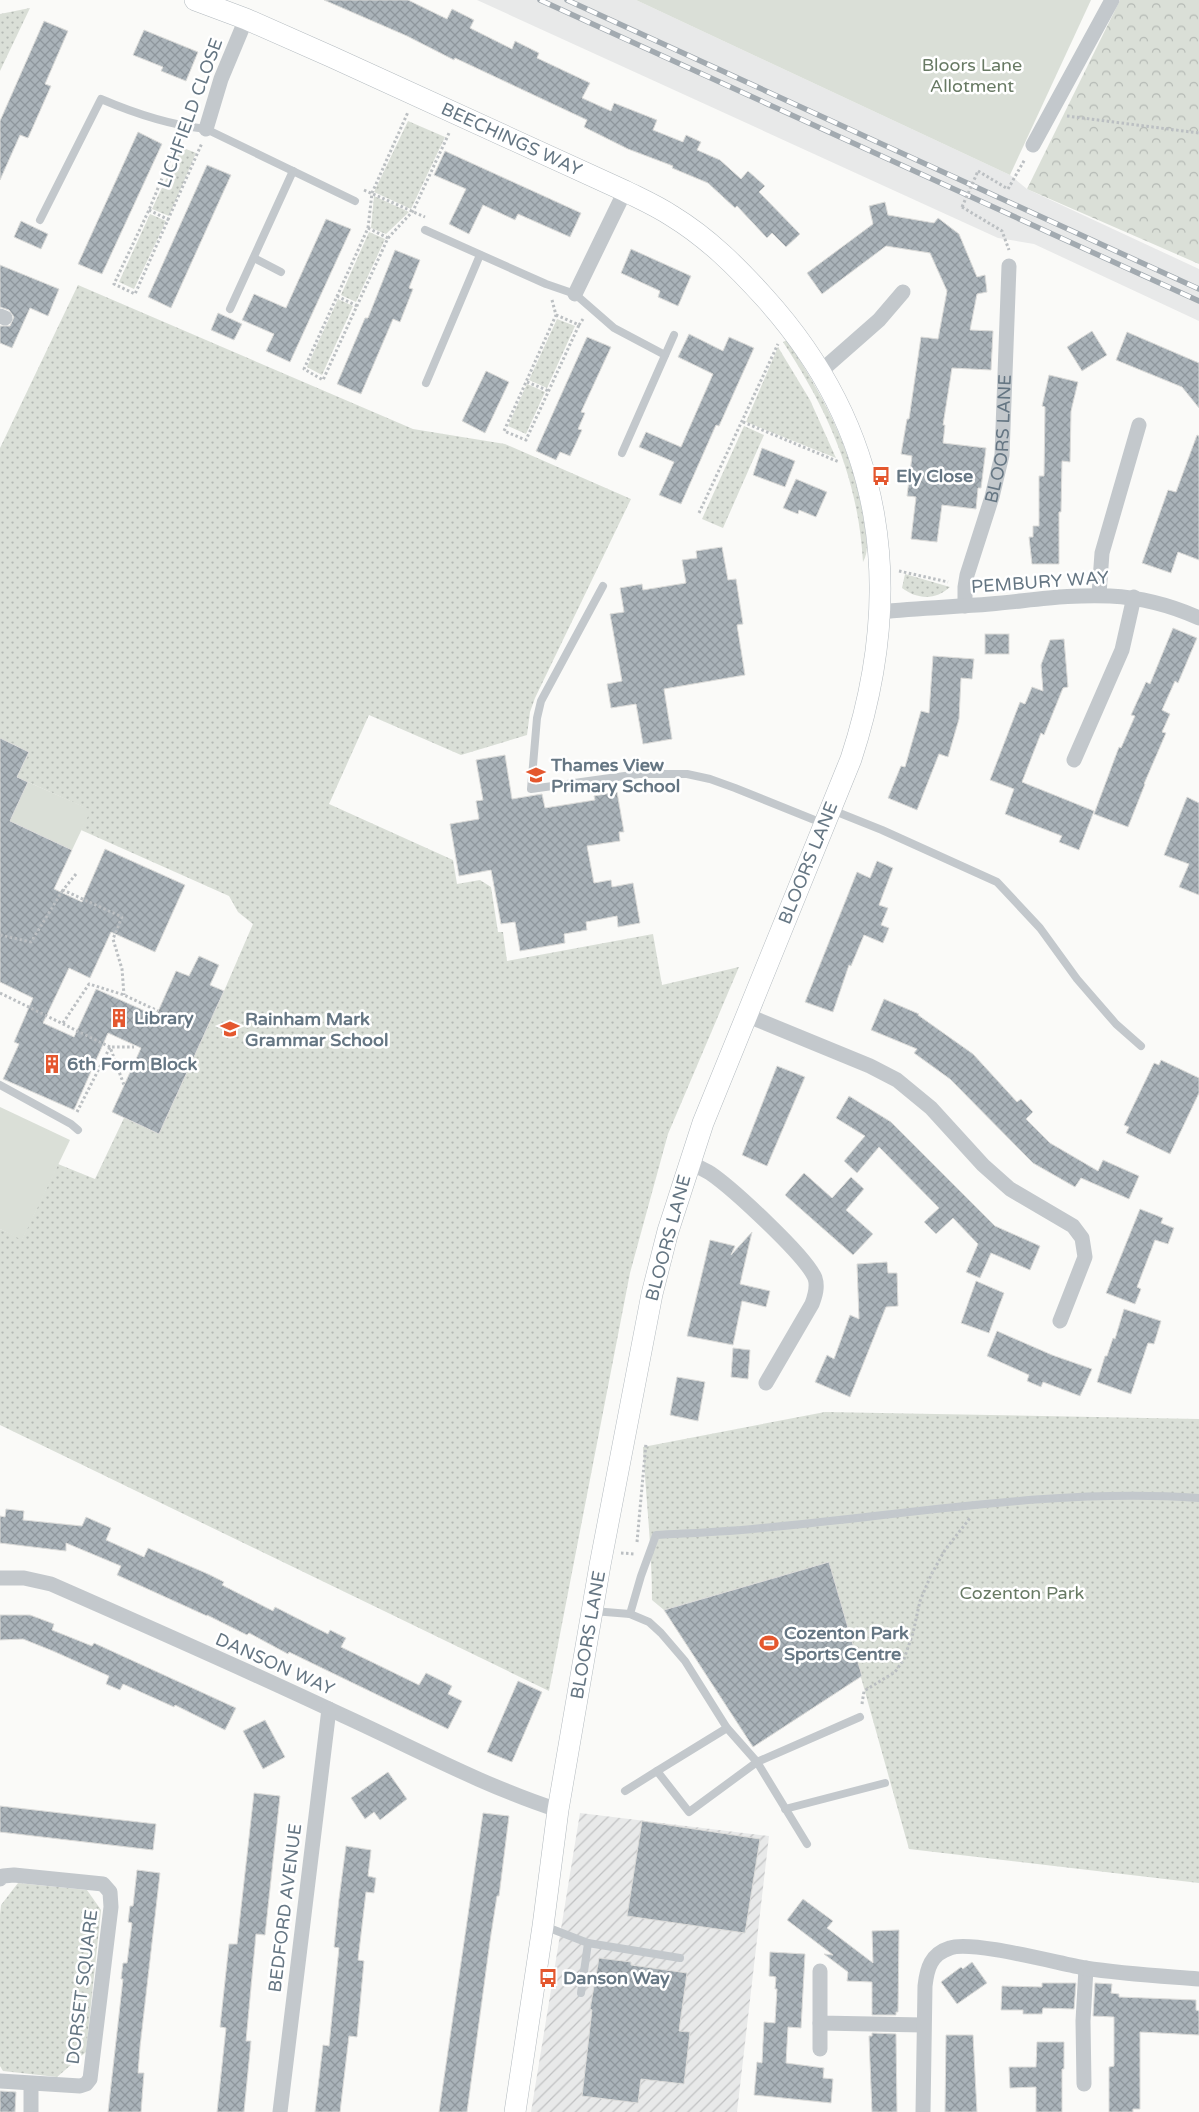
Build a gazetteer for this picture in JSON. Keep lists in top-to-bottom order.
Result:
{
  "streets": {
    "street": [
      "LICHFIELD CLOSE",
      "BEECHINGS WAY",
      "BLOORS LANE",
      "PEMBURY WAY",
      "DANSON WAY",
      "BEDFORD AVENUE",
      "DORSET SQUARE"
    ]
  },
  "crossings": [
    ["LICHFIELD CLOSE", "BEECHINGS WAY"],
    ["BEECHINGS WAY", "BLOORS LANE"],
    ["BEECHINGS WAY", "PEMBURY WAY"],
    ["BLOORS LANE", "PEMBURY WAY"],
    ["BLOORS LANE", "DANSON WAY"],
    ["DANSON WAY", "BEDFORD AVENUE"]
  ],
  "parks": ["Bloors Lane Allotment", "Cozenton Park"],
  "places": {
    "bus stop": ["Ely Close", "Danson Way"],
    "school or university": ["Thames View Primary School", "Rainham Mark Grammar School"],
    "building": ["Library", "6th Form Block"],
    "sports": ["Cozenton Park Sports Centre"]
  }
}
